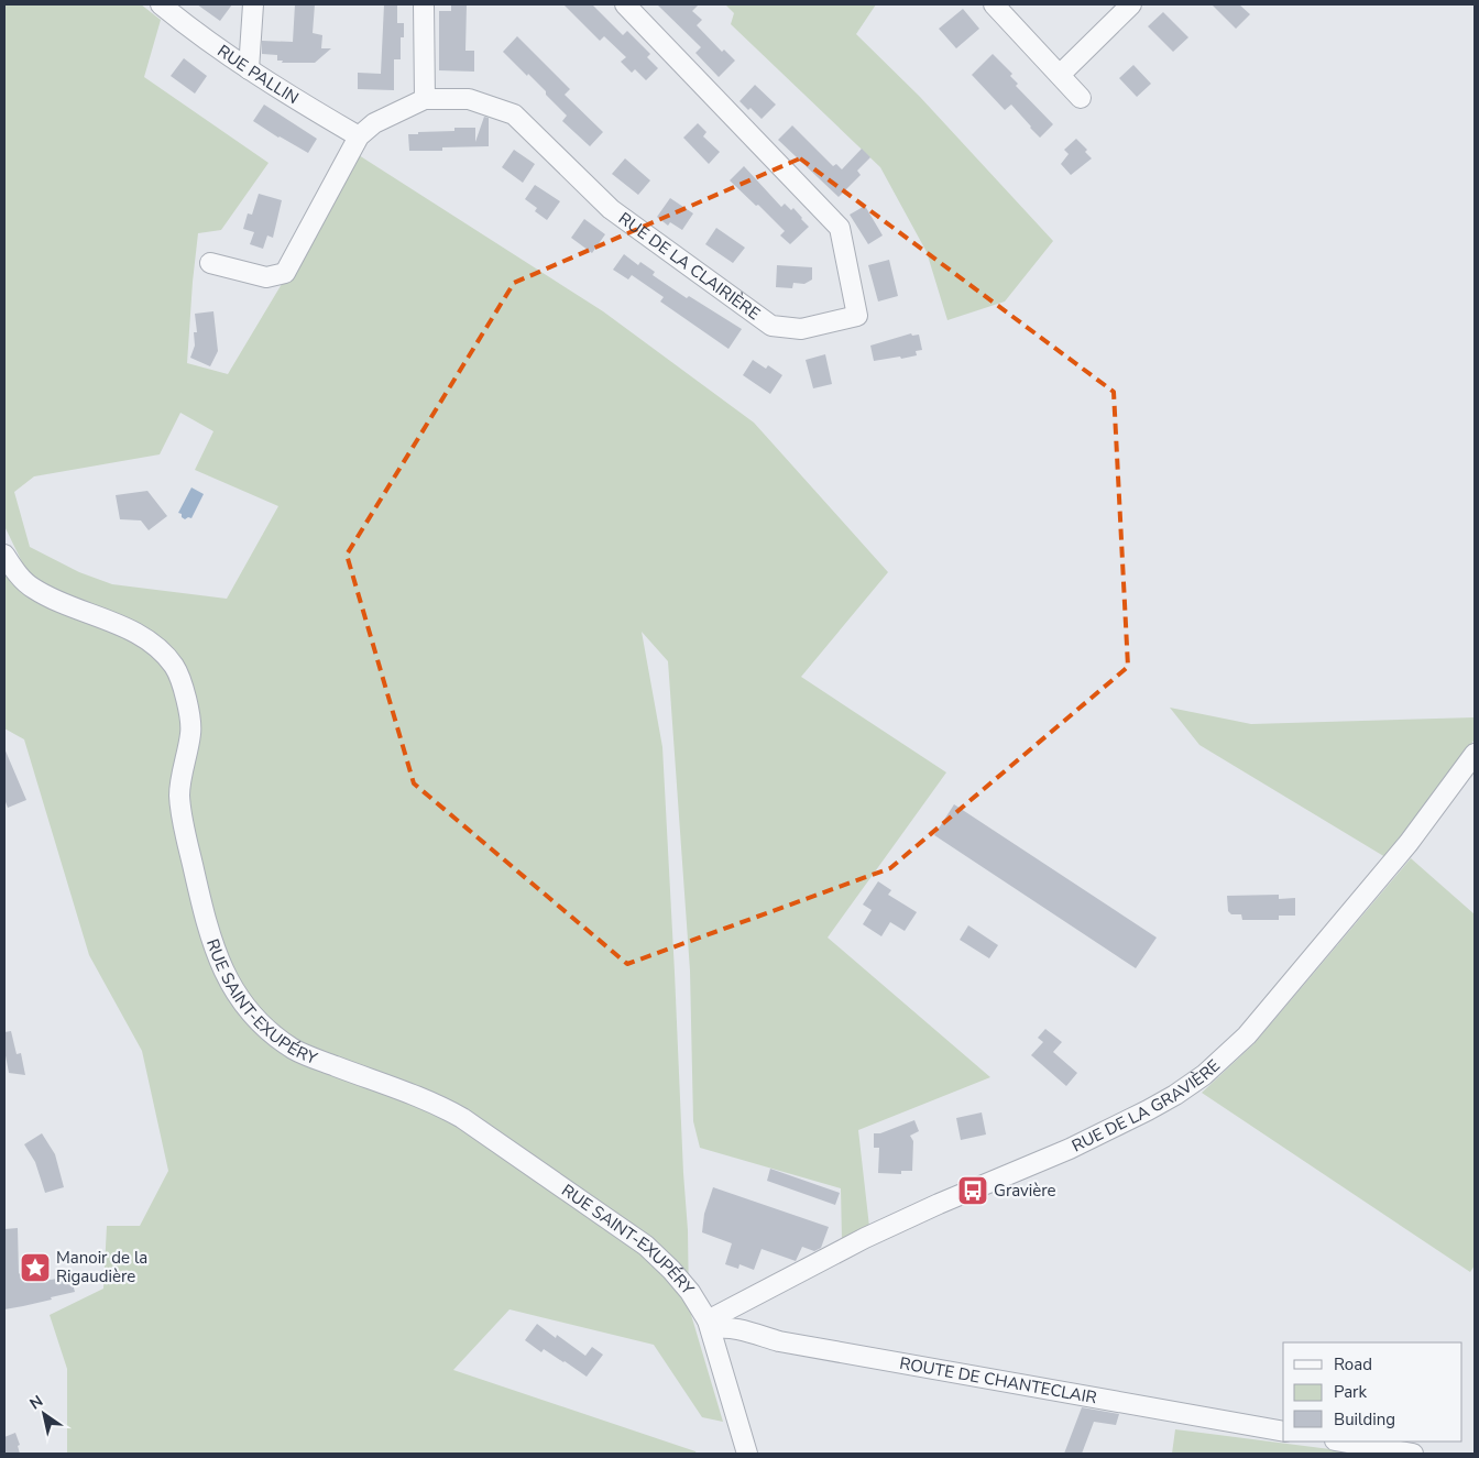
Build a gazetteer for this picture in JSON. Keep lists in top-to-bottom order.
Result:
{
  "streets": {
    "street": [
      "RUE PALLIN",
      "RUE DE LA CLAIRIÈRE",
      "RUE SAINT-EXUPÉRY",
      "RUE DE LA GRAVIÈRE",
      "ROUTE DE CHANTECLAIR"
    ]
  },
  "crossings": [
    ["RUE PALLIN", "RUE DE LA CLAIRIÈRE"],
    ["RUE SAINT-EXUPÉRY", "RUE DE LA GRAVIÈRE"],
    ["RUE SAINT-EXUPÉRY", "ROUTE DE CHANTECLAIR"],
    ["RUE DE LA GRAVIÈRE", "ROUTE DE CHANTECLAIR"]
  ],
  "places": {
    "bus stop": ["Gravière"],
    "place": ["Manoir de la Rigaudière"]
  },
  "legend": ["Road", "Park", "Building"],
  "north": "top left"
}
